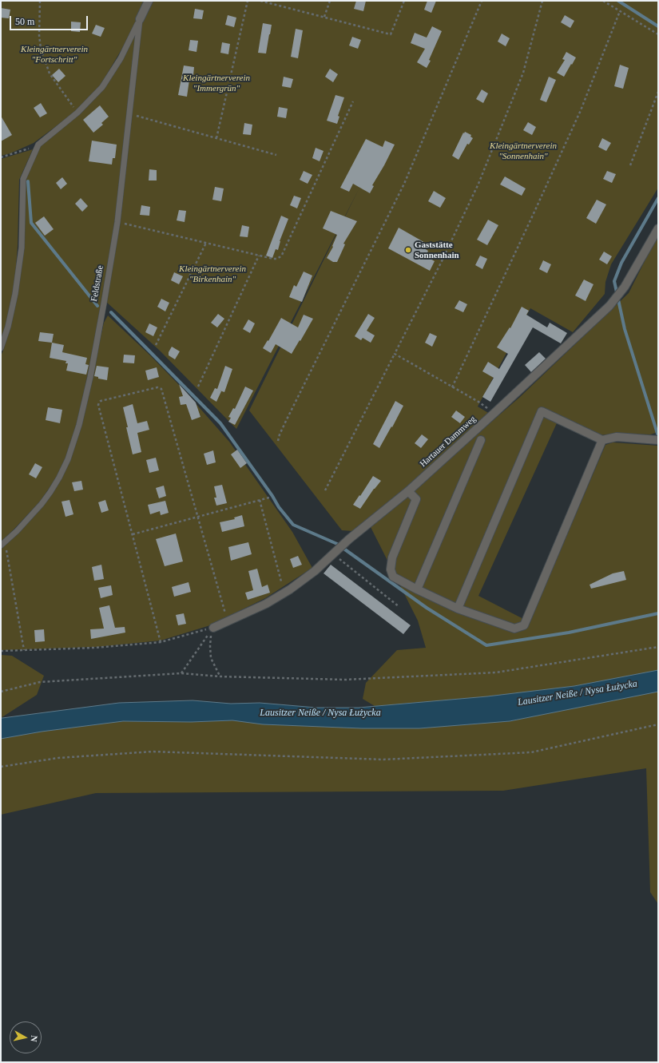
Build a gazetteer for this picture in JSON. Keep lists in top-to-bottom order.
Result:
{
  "streets": {
    "street": ["Feldstraße", "Hartauer Dammweg"]
  },
  "water": ["Lausitzer Neiße / Nysa Łużycka"],
  "parks": [
    "Kleingärtnerverein \"Fortschritt\"",
    "Kleingärtnerverein \"Immergrün\"",
    "Kleingärtnerverein \"Sonnenhain\"",
    "Kleingärtnerverein \"Birkenhain\""
  ],
  "places": ["Gaststätte Sonnenhain"],
  "scale_bar": "50 m",
  "north": "right"
}
